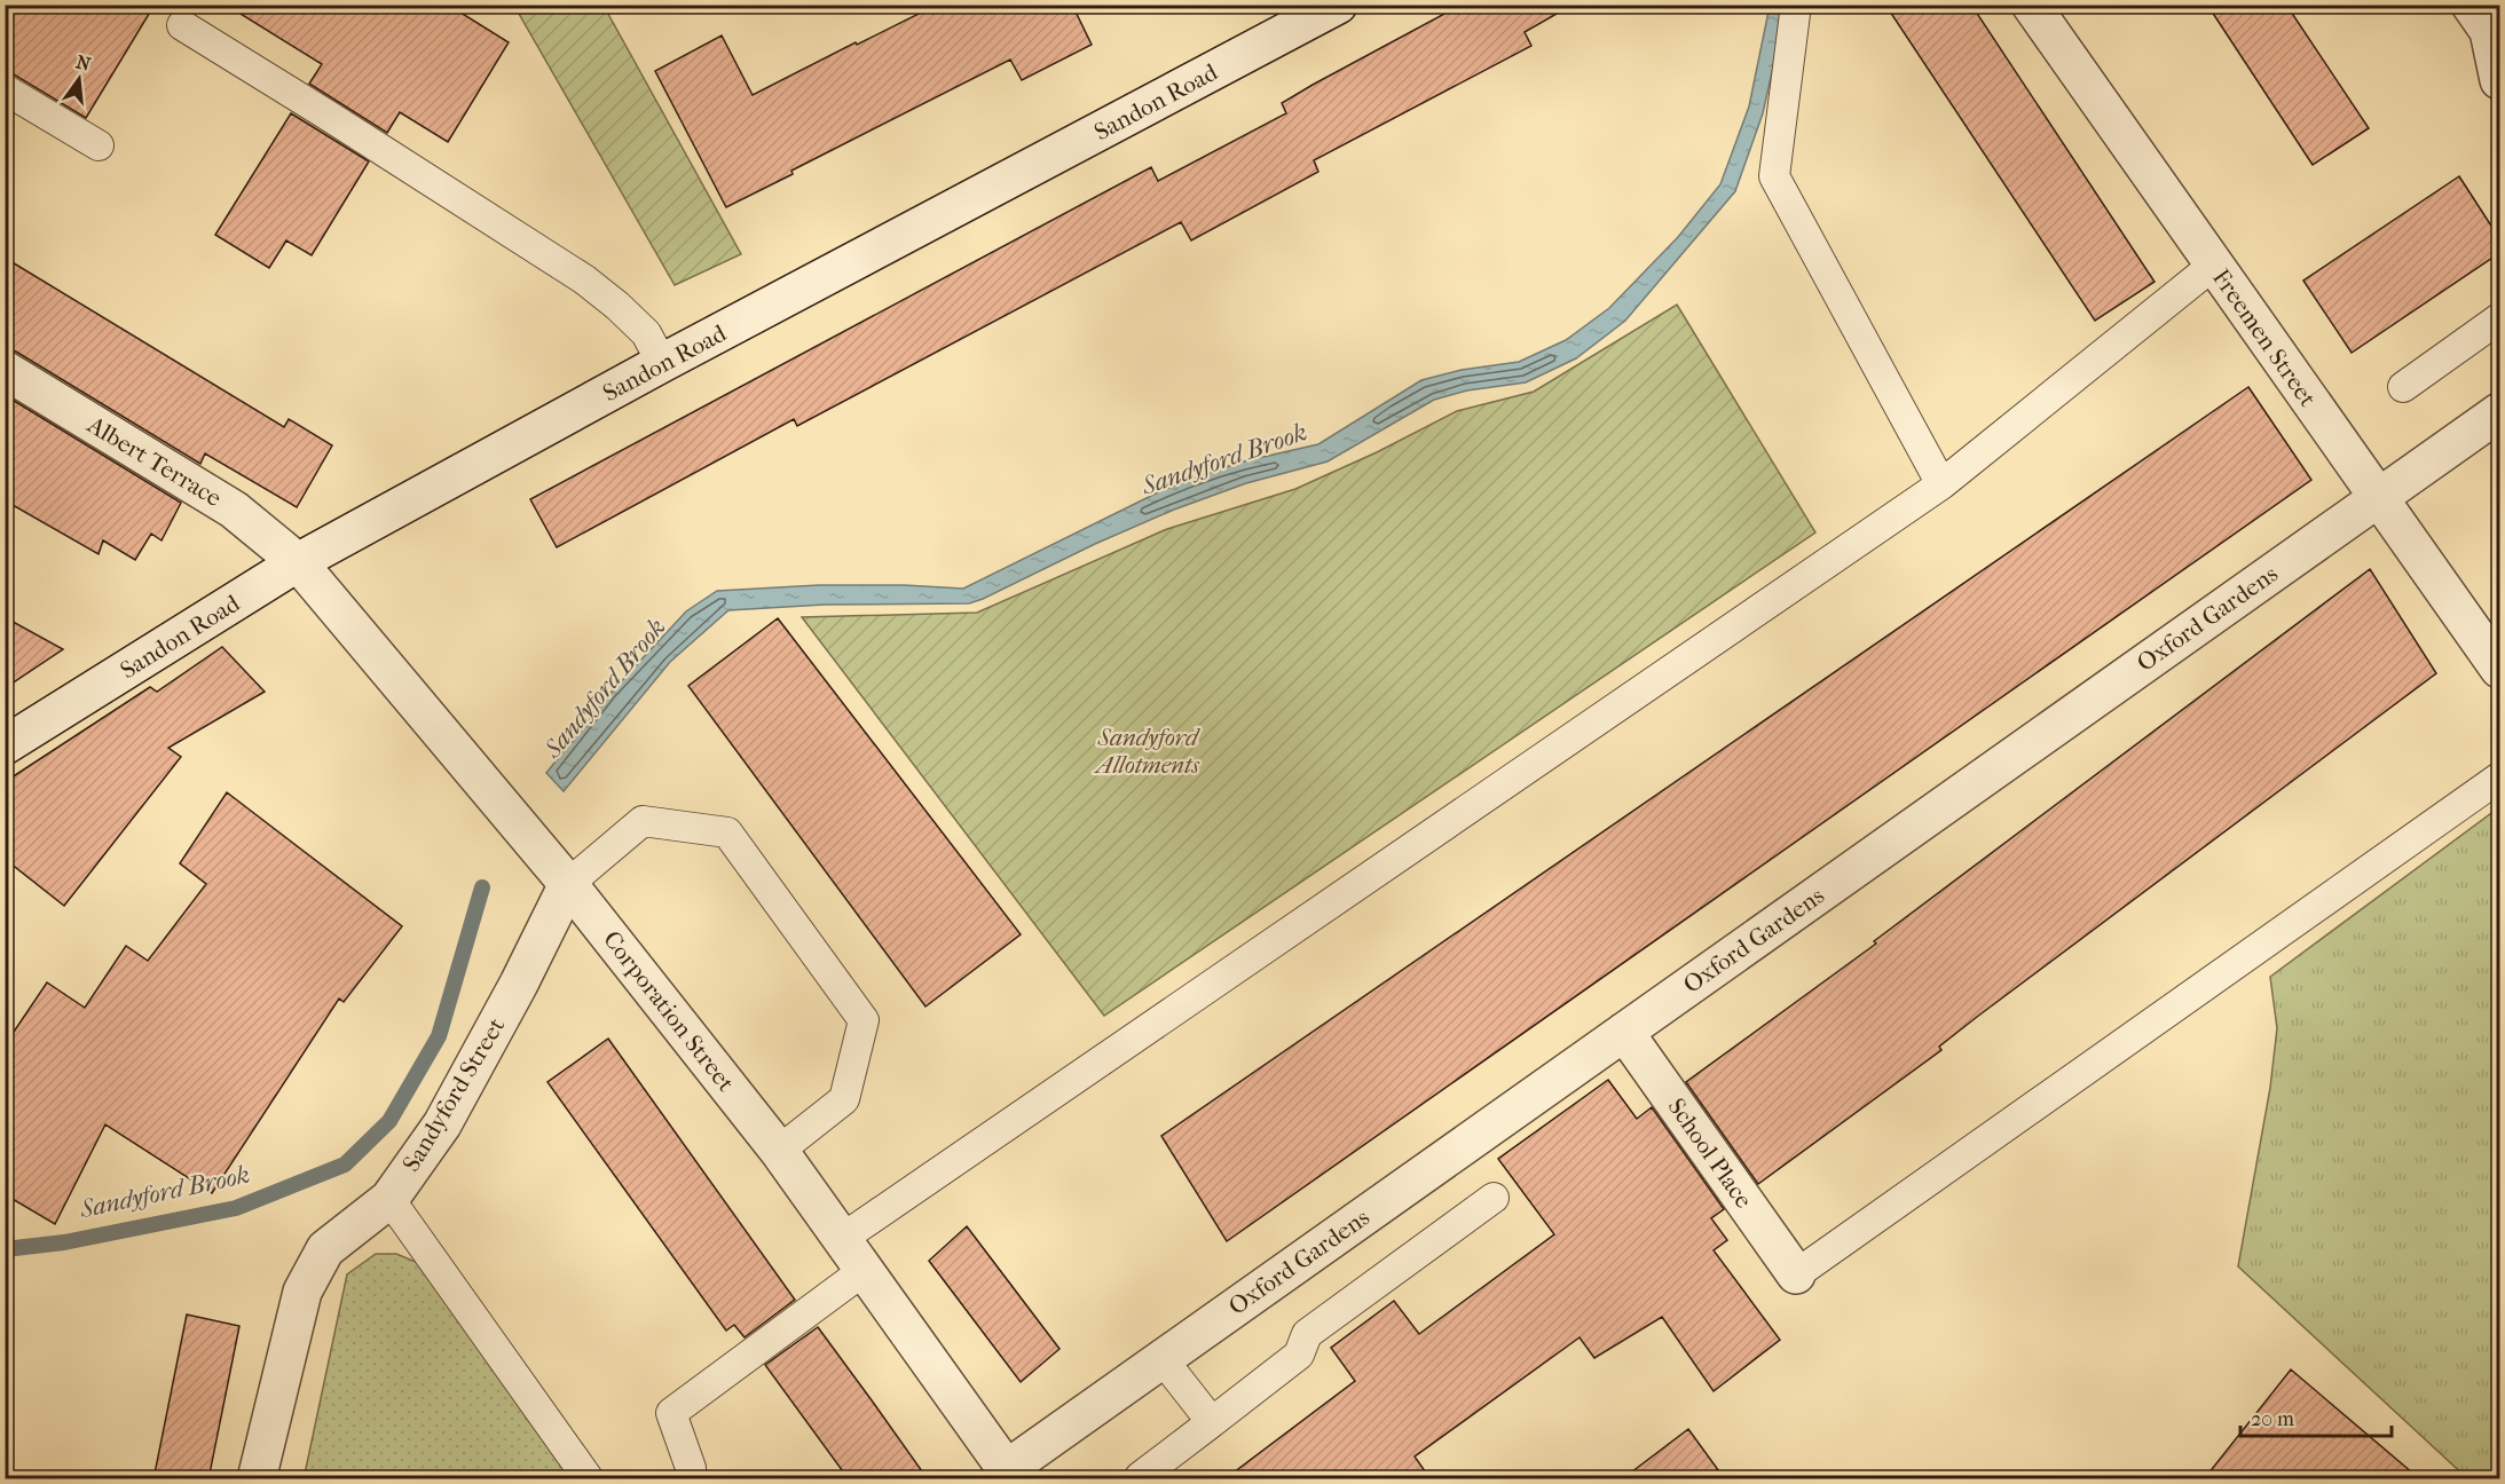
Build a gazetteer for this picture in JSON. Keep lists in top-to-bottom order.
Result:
{
  "streets": {
    "street": [
      "Sandon Road",
      "Freemen Street",
      "Albert Terrace",
      "Oxford Gardens",
      "Corporation Street",
      "Sandyford Street",
      "School Place"
    ]
  },
  "crossings": [
    ["Sandon Road", "Albert Terrace"],
    ["Sandon Road", "Corporation Street"],
    ["Freemen Street", "Oxford Gardens"],
    ["Albert Terrace", "Corporation Street"],
    ["Oxford Gardens", "Corporation Street"],
    ["Oxford Gardens", "School Place"],
    ["Corporation Street", "Sandyford Street"]
  ],
  "water": ["Sandyford Brook"],
  "parks": ["Sandyford Allotments"],
  "scale_bar": "20 m",
  "north": "top"
}
